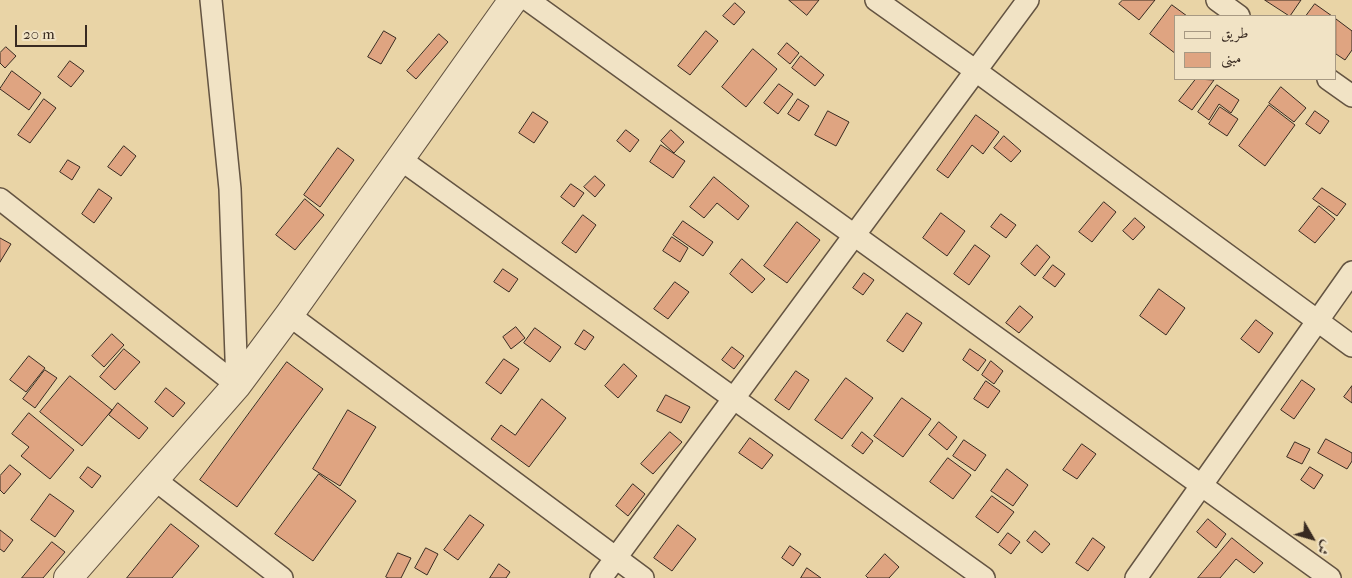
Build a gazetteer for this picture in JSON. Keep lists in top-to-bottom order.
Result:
{
  "legend": ["طريق", "مبنى"],
  "scale_bar": "20 m",
  "north": "bottom right"
}
